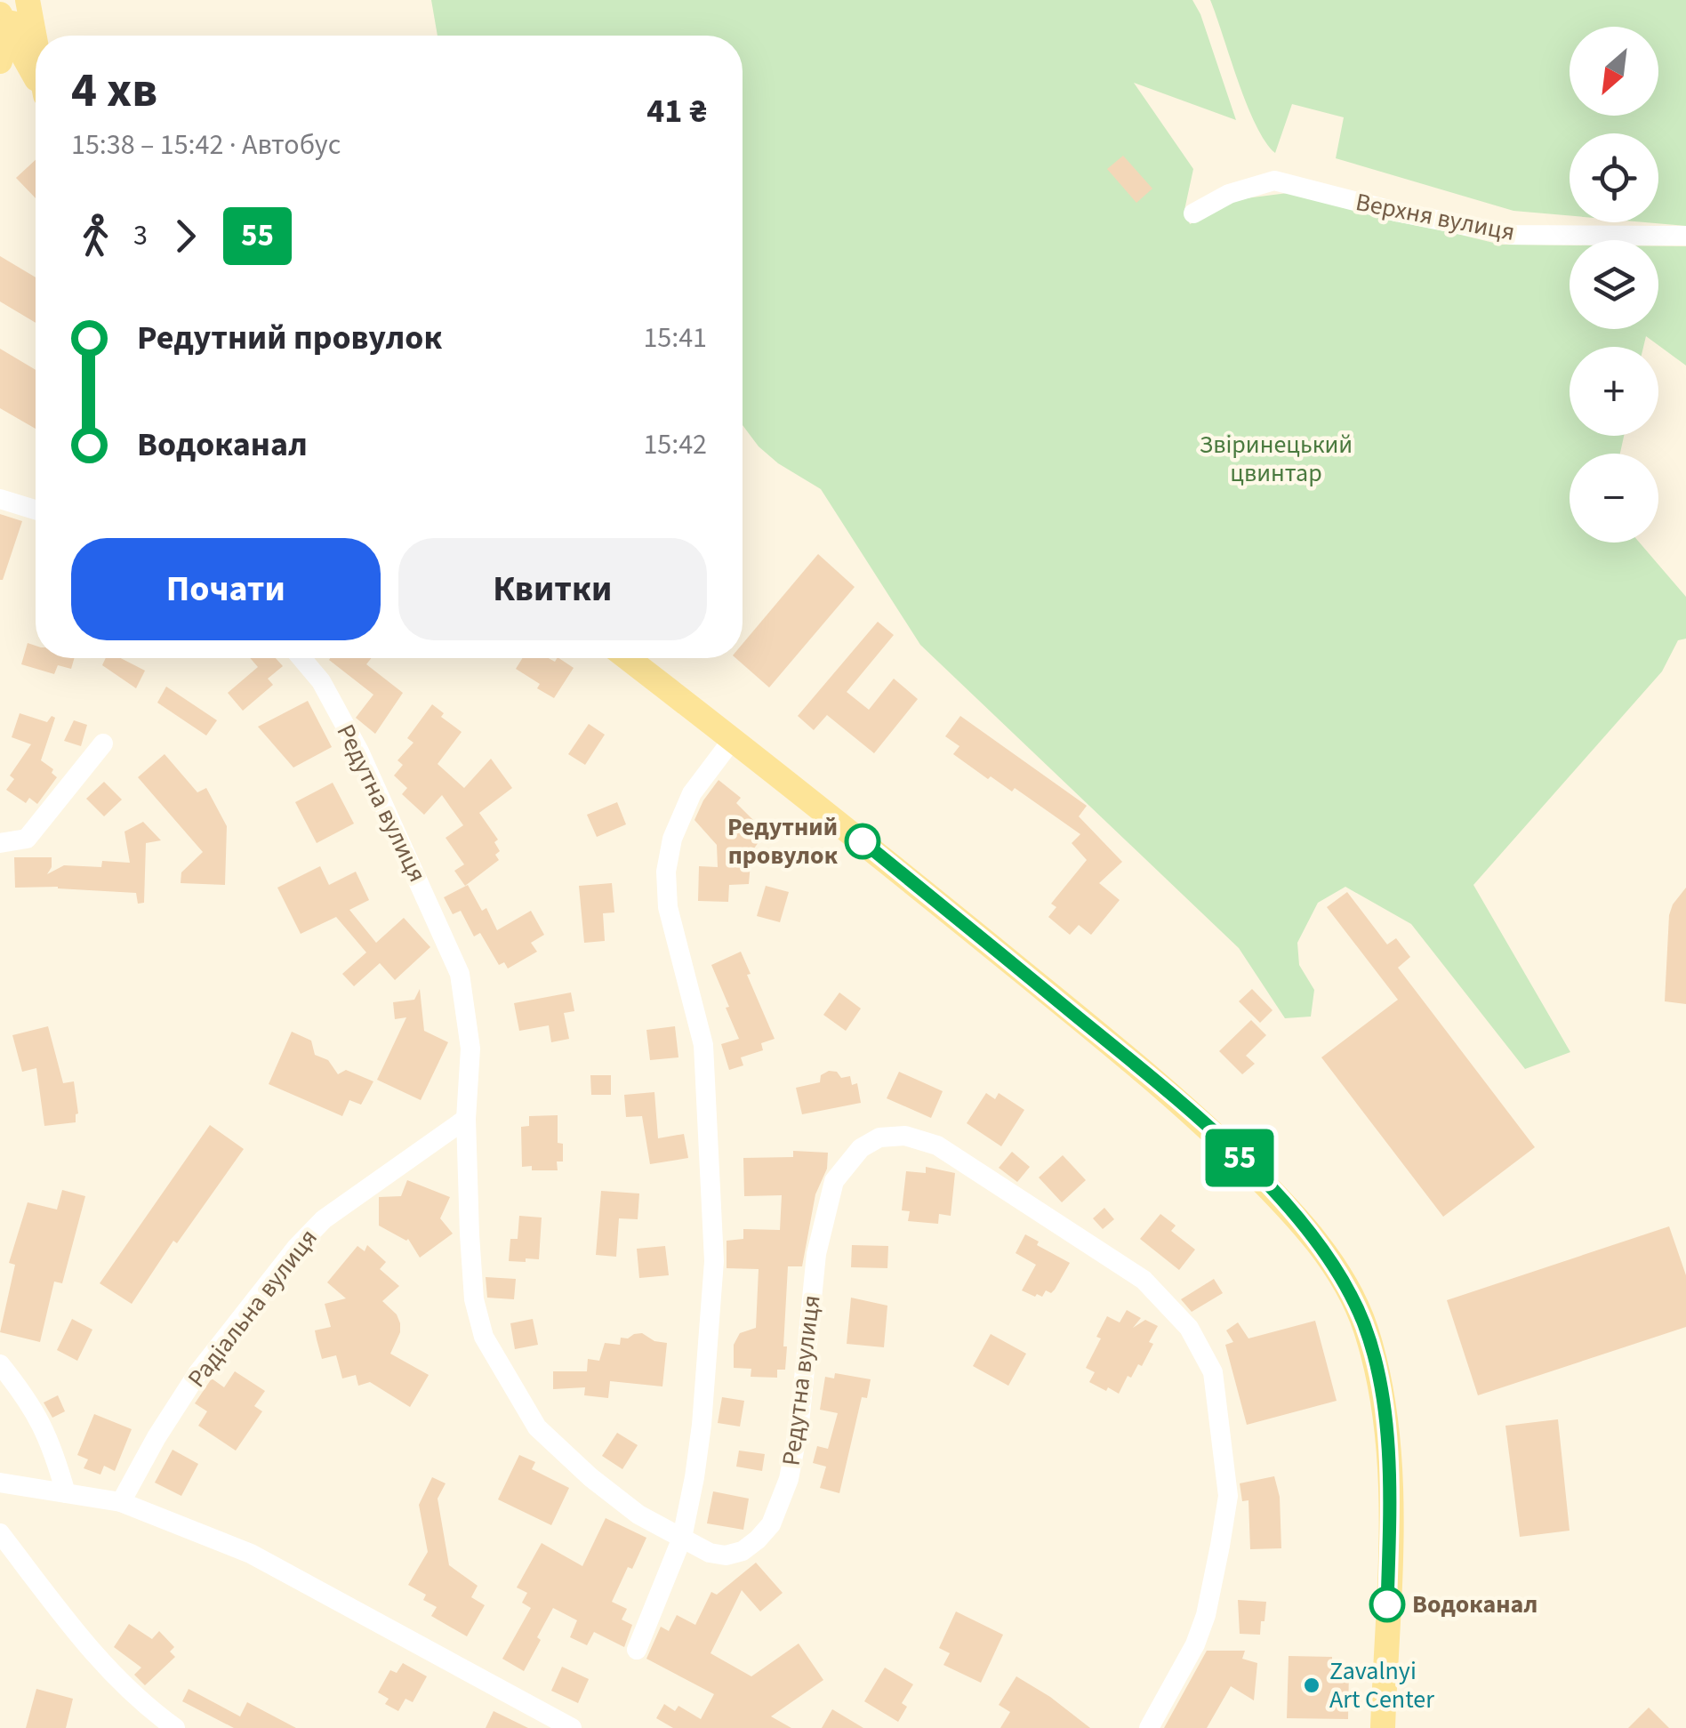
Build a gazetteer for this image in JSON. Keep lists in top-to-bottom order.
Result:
{
  "streets": {
    "street": ["Верхня вулиця", "Редутна вулиця", "Радіальна вулиця"]
  },
  "crossings": [
    ["Редутна вулиця", "Радіальна вулиця"]
  ],
  "parks": ["Звіринецький цвинтар"],
  "places": ["Редутний провулок", "Водоканал", "Zavalnyi Art Center"],
  "lines": ["bus line 55"],
  "north": "bottom left",
  "page": {
    "on_map": "55",
    "map_buttons": ["+", "−"],
    "heading": ["4 хв", "15:38 – 15:42 · Автобус", "41 ₴"],
    "legs": ["3", "55"],
    "list": [
      {
        "name": "Редутний провулок",
        "value": "15:41"
      },
      {
        "name": "Водоканал",
        "value": "15:42"
      }
    ],
    "buttons": ["Почати", "Квитки"]
  }
}
